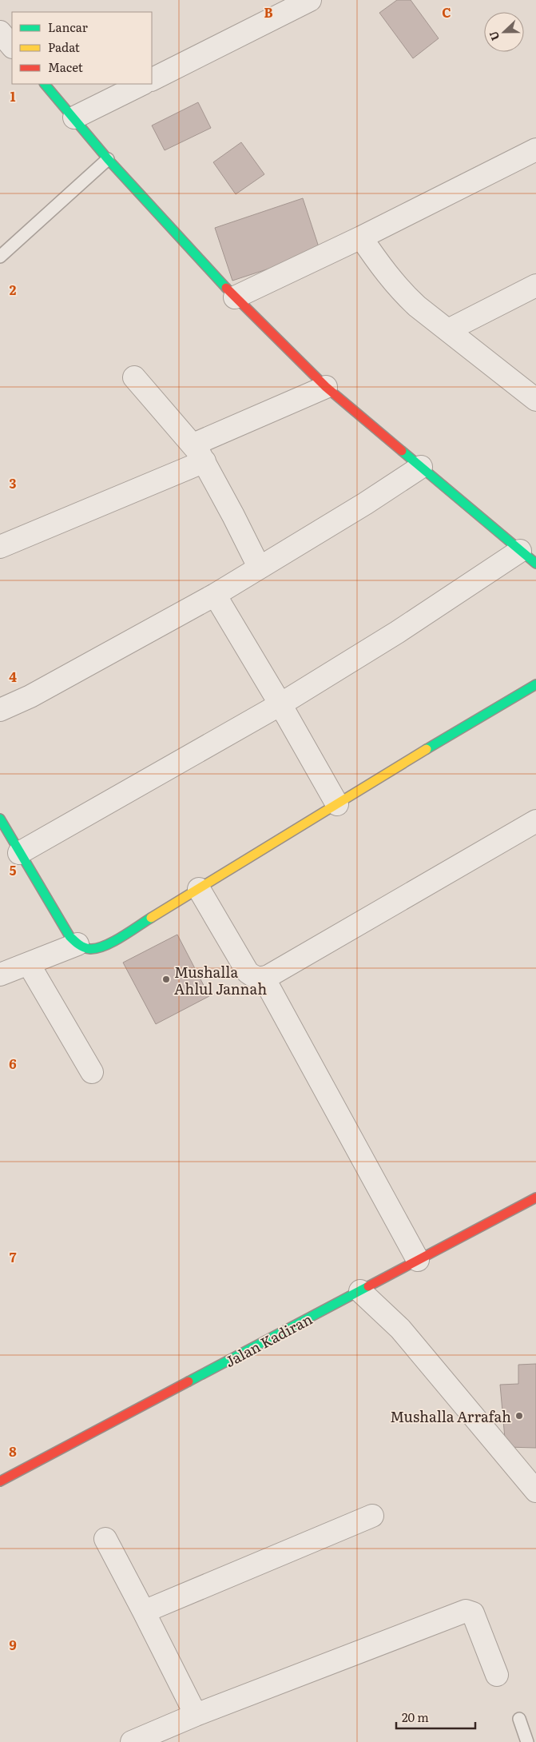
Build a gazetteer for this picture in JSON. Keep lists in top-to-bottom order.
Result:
{
  "streets": {
    "street": ["Jalan Kadiran"]
  },
  "places": ["Mushalla Ahlul Jannah", "Mushalla Arrafah"],
  "legend": ["Lancar", "Padat", "Macet"],
  "scale_bar": "20 m",
  "north": "left",
  "grid": {
    "columns": ["B", "C"],
    "rows": [
      "1",
      "2",
      "3",
      "4",
      "5",
      "6",
      "7",
      "8",
      "9"
    ]
  }
}
